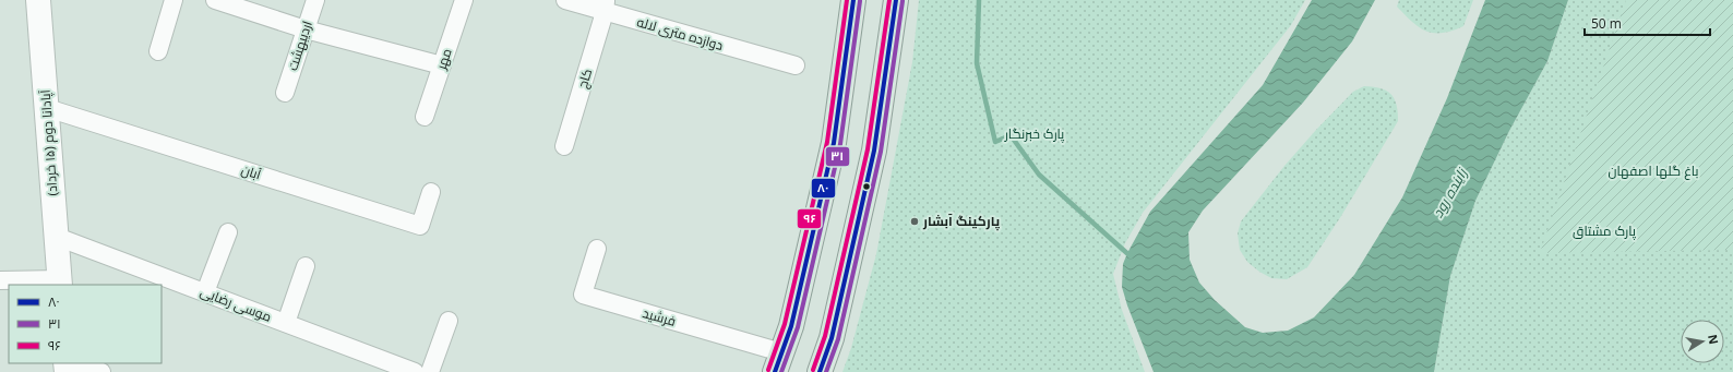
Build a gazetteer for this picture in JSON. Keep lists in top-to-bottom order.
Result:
{
  "streets": {
    "main road": ["آپادانا دوم (۱۵ خرداد)"],
    "street": [
      "دوازده متری لاله",
      "اردیبهشت",
      "مهر",
      "کاج",
      "آبان",
      "موسی رضایی",
      "فرشید"
    ]
  },
  "crossings": [
    ["دوازده متری لاله", "کاج"],
    ["آپادانا دوم (۱۵ خرداد)", "آبان"],
    ["آپادانا دوم (۱۵ خرداد)", "موسی رضایی"]
  ],
  "water": ["زاینده رود"],
  "parks": ["پارک خبرنگار", "باغ گلها اصفهان", "پارک مشتاق"],
  "places": ["پارکینگ آبشار"],
  "lines": ["transit line ۸۰", "transit line ۹۶", "transit line ۳۱"],
  "legend": ["۸۰", "۳۱", "۹۶"],
  "scale_bar": "50 m",
  "north": "right"
}
